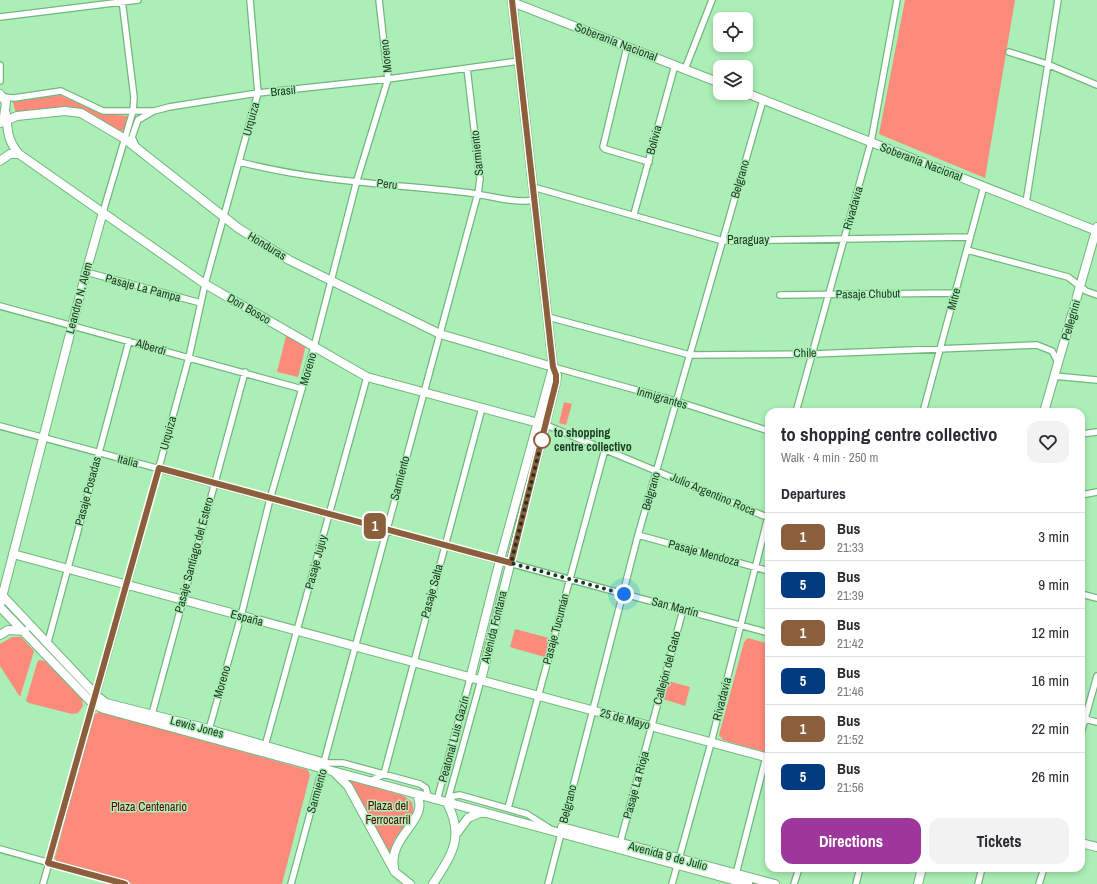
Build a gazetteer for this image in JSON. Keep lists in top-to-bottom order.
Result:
{
  "streets": {
    "street": [
      "Soberanía Nacional",
      "Moreno",
      "Brasil",
      "Urquiza",
      "Bolivia",
      "Sarmiento",
      "Belgrano",
      "Peru",
      "Rivadavia",
      "Paraguay",
      "Honduras",
      "Pasaje La Pampa",
      "Pasaje Chubut",
      "Leandro N. Alem",
      "Mitre",
      "Don Bosco",
      "Pellegrini",
      "Alberdi",
      "Chile",
      "Inmigrantes",
      "Italia",
      "Pasaje Posadas",
      "Julio Argentino Roca",
      "Pasaje Mendoza",
      "Pasaje Santiago del Estero",
      "Pasaje Jujuy",
      "Pasaje Salta",
      "San Martín",
      "España",
      "Avenida Fontana",
      "Pasaje Tucumán",
      "Callejón del Gato",
      "25 de Mayo",
      "Lewis Jones",
      "Peatonal Luis Gazín",
      "Pasaje La Rioja",
      "Avenida 9 de Julio"
    ]
  },
  "crossings": [
    ["Soberanía Nacional", "Bolivia"],
    ["Soberanía Nacional", "Belgrano"],
    ["Soberanía Nacional", "Rivadavia"],
    ["Soberanía Nacional", "Mitre"],
    ["Soberanía Nacional", "Pellegrini"],
    ["Soberanía Nacional", "Avenida Fontana"],
    ["Moreno", "Brasil"],
    ["Moreno", "Peru"],
    ["Moreno", "Honduras"],
    ["Moreno", "Don Bosco"],
    ["Moreno", "Alberdi"],
    ["Moreno", "Italia"],
    ["Moreno", "España"],
    ["Moreno", "Lewis Jones"],
    ["Brasil", "Urquiza"],
    ["Brasil", "Sarmiento"],
    ["Brasil", "Leandro N. Alem"],
    ["Brasil", "Don Bosco"],
    ["Brasil", "Avenida Fontana"],
    ["Urquiza", "Peru"],
    ["Urquiza", "Honduras"],
    ["Urquiza", "Pasaje La Pampa"],
    ["Urquiza", "Don Bosco"],
    ["Urquiza", "Alberdi"],
    ["Urquiza", "Italia"],
    ["Urquiza", "España"],
    ["Urquiza", "Lewis Jones"],
    ["Bolivia", "Paraguay"],
    ["Sarmiento", "Peru"],
    ["Sarmiento", "Honduras"],
    ["Sarmiento", "Don Bosco"],
    ["Sarmiento", "Italia"],
    ["Sarmiento", "España"],
    ["Sarmiento", "Lewis Jones"],
    ["Belgrano", "Paraguay"],
    ["Belgrano", "Chile"],
    ["Belgrano", "Inmigrantes"],
    ["Belgrano", "Julio Argentino Roca"],
    ["Belgrano", "Pasaje Mendoza"],
    ["Belgrano", "San Martín"],
    ["Belgrano", "25 de Mayo"],
    ["Belgrano", "Avenida 9 de Julio"],
    ["Peru", "Avenida Fontana"],
    ["Rivadavia", "Paraguay"],
    ["Rivadavia", "Pasaje Chubut"],
    ["Rivadavia", "Chile"],
    ["Rivadavia", "Pasaje Mendoza"],
    ["Rivadavia", "San Martín"],
    ["Rivadavia", "25 de Mayo"],
    ["Rivadavia", "Avenida 9 de Julio"],
    ["Paraguay", "Mitre"],
    ["Paraguay", "Avenida Fontana"],
    ["Honduras", "Leandro N. Alem"],
    ["Honduras", "Don Bosco"],
    ["Honduras", "Inmigrantes"],
    ["Honduras", "Avenida Fontana"],
    ["Pasaje La Pampa", "Leandro N. Alem"],
    ["Pasaje Chubut", "Mitre"],
    ["Leandro N. Alem", "Don Bosco"],
    ["Leandro N. Alem", "Alberdi"],
    ["Leandro N. Alem", "Italia"],
    ["Leandro N. Alem", "España"],
    ["Leandro N. Alem", "Lewis Jones"],
    ["Mitre", "Chile"],
    ["Don Bosco", "Julio Argentino Roca"],
    ["Don Bosco", "Pasaje Jujuy"],
    ["Don Bosco", "Pasaje Salta"],
    ["Don Bosco", "Avenida Fontana"],
    ["Pellegrini", "Chile"],
    ["Alberdi", "Pasaje Posadas"],
    ["Alberdi", "Pasaje Santiago del Estero"],
    ["Chile", "Avenida Fontana"],
    ["Inmigrantes", "Avenida Fontana"],
    ["Italia", "Pasaje Posadas"],
    ["Italia", "Pasaje Santiago del Estero"],
    ["Italia", "Pasaje Jujuy"],
    ["Italia", "Pasaje Salta"],
    ["Italia", "San Martín"],
    ["Italia", "Avenida Fontana"],
    ["Pasaje Posadas", "España"],
    ["Pasaje Posadas", "Lewis Jones"],
    ["Julio Argentino Roca", "Avenida Fontana"],
    ["Julio Argentino Roca", "Pasaje Tucumán"],
    ["Pasaje Santiago del Estero", "España"],
    ["Pasaje Santiago del Estero", "Lewis Jones"],
    ["Pasaje Jujuy", "España"],
    ["Pasaje Jujuy", "Lewis Jones"],
    ["Pasaje Salta", "España"],
    ["Pasaje Salta", "Lewis Jones"],
    ["San Martín", "Avenida Fontana"],
    ["San Martín", "Pasaje Tucumán"],
    ["San Martín", "Callejón del Gato"],
    ["España", "Avenida Fontana"],
    ["España", "25 de Mayo"],
    ["España", "Peatonal Luis Gazín"],
    ["Avenida Fontana", "25 de Mayo"],
    ["Avenida Fontana", "Lewis Jones"],
    ["Avenida Fontana", "Peatonal Luis Gazín"],
    ["Avenida Fontana", "Avenida 9 de Julio"],
    ["Pasaje Tucumán", "25 de Mayo"],
    ["Pasaje Tucumán", "Avenida 9 de Julio"],
    ["Callejón del Gato", "25 de Mayo"],
    ["Callejón del Gato", "Pasaje La Rioja"],
    ["25 de Mayo", "Pasaje La Rioja"],
    ["Lewis Jones", "Peatonal Luis Gazín"],
    ["Lewis Jones", "Avenida 9 de Julio"],
    ["Pasaje La Rioja", "Avenida 9 de Julio"]
  ],
  "parks": ["Plaza del Ferrocarril", "Plaza Centenario"],
  "places": ["to shopping centre collectivo"],
  "lines": ["bus line 1"],
  "page": {
    "on_map": "1",
    "heading": [
      ["to shopping centre collectivo", "Walk · 4 min · 250 m"],
      "Departures"
    ],
    "list": [
      {
        "mark": "1",
        "name": "Bus",
        "note": "21:33",
        "value": "3 min"
      },
      {
        "mark": "5",
        "name": "Bus",
        "note": "21:39",
        "value": "9 min"
      },
      {
        "mark": "1",
        "name": "Bus",
        "note": "21:42",
        "value": "12 min"
      },
      {
        "mark": "5",
        "name": "Bus",
        "note": "21:46",
        "value": "16 min"
      },
      {
        "mark": "1",
        "name": "Bus",
        "note": "21:52",
        "value": "22 min"
      },
      {
        "mark": "5",
        "name": "Bus",
        "note": "21:56",
        "value": "26 min"
      }
    ],
    "buttons": ["Directions", "Tickets"]
  }
}
